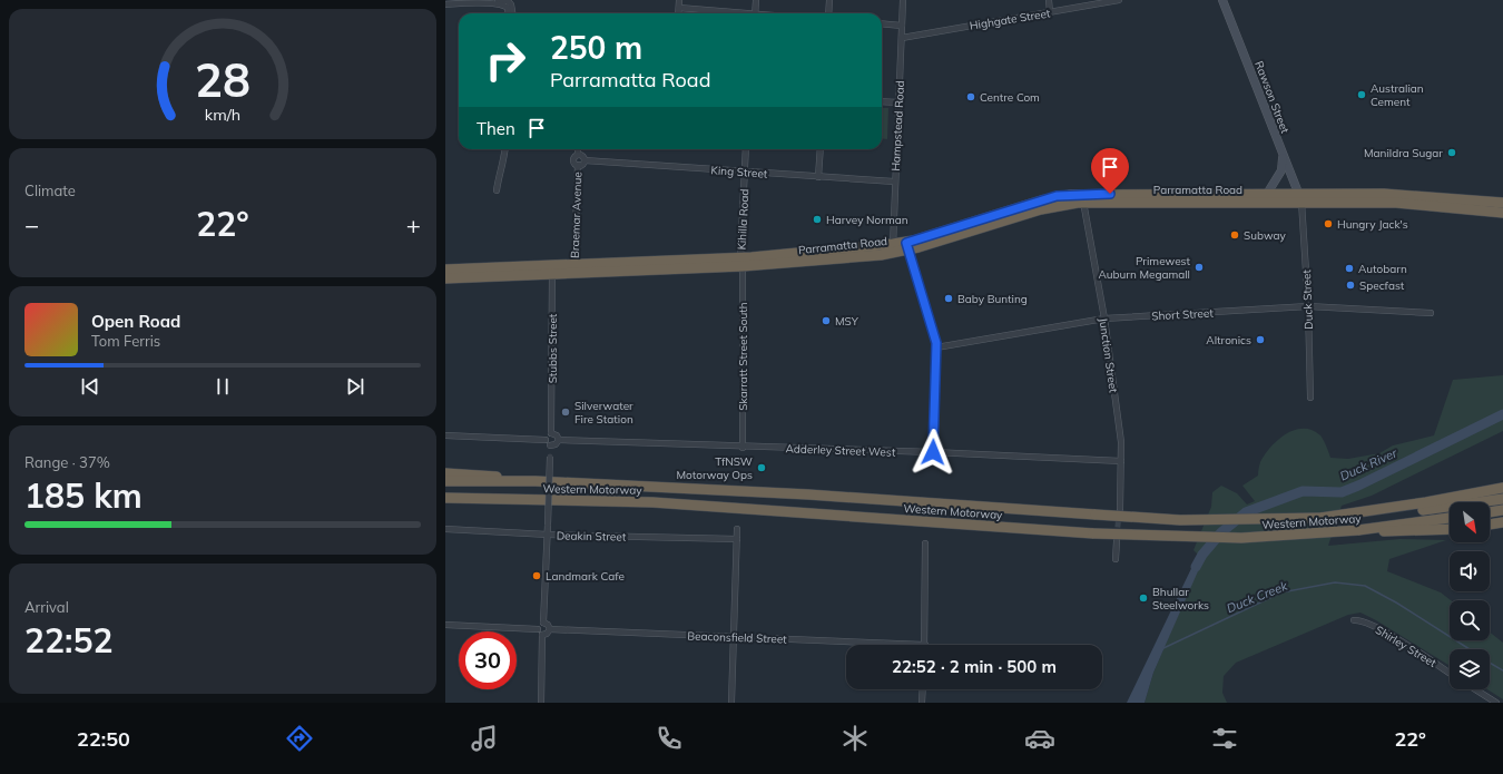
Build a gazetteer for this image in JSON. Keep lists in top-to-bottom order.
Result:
{
  "streets": {
    "highway": ["Parramatta Road", "Western Motorway"],
    "main road": ["Rawson Street"],
    "street": [
      "Highgate Street",
      "Hampstead Road",
      "King Street",
      "Braemar Avenue",
      "Kihilla Road",
      "Duck Street",
      "Short Street",
      "Stubbs Street",
      "Junction Street",
      "Skarratt Street South",
      "Adderley Street West",
      "Deakin Street",
      "Beaconsfield Street",
      "Shirley Street"
    ]
  },
  "crossings": [
    ["Highgate Street", "Hampstead Road"],
    ["Rawson Street", "Parramatta Road"],
    ["Rawson Street", "Duck Street"],
    ["Hampstead Road", "King Street"],
    ["Hampstead Road", "Parramatta Road"],
    ["King Street", "Braemar Avenue"],
    ["King Street", "Kihilla Road"],
    ["Parramatta Road", "Braemar Avenue"],
    ["Parramatta Road", "Kihilla Road"],
    ["Parramatta Road", "Duck Street"],
    ["Parramatta Road", "Stubbs Street"],
    ["Parramatta Road", "Junction Street"],
    ["Parramatta Road", "Skarratt Street South"],
    ["Kihilla Road", "Skarratt Street South"],
    ["Duck Street", "Short Street"],
    ["Short Street", "Junction Street"],
    ["Stubbs Street", "Adderley Street West"],
    ["Junction Street", "Adderley Street West"],
    ["Skarratt Street South", "Adderley Street West"]
  ],
  "water": ["Duck River", "Duck Creek"],
  "places": [
    "Australian Cement",
    "Centre Com",
    "Manildra Sugar",
    "Harvey Norman",
    "Hungry Jack's",
    "Subway",
    "Primewest Auburn Megamall",
    "Autobarn",
    "Specfast",
    "Baby Bunting",
    "MSY",
    "Altronics",
    "Silverwater Fire Station",
    "TfNSW Motorway Ops",
    "Landmark Cafe",
    "Bhullar Steelworks"
  ],
  "north": "bottom right",
  "page": {
    "turn": ["250 m", "Parramatta Road"],
    "then": "Then",
    "tile": [
      "Climate",
      ["Range · 37%", "185 km"],
      ["Arrival", "22:52"]
    ],
    "heat": ["−", "22°", "+"],
    "song": ["Open Road", "Tom Ferris"],
    "limit": "30",
    "trip": "22:52 · 2 min · 500 m",
    "tabs": ["22:50", "22°"],
    "gauge": ["28", "km/h"]
  }
}
